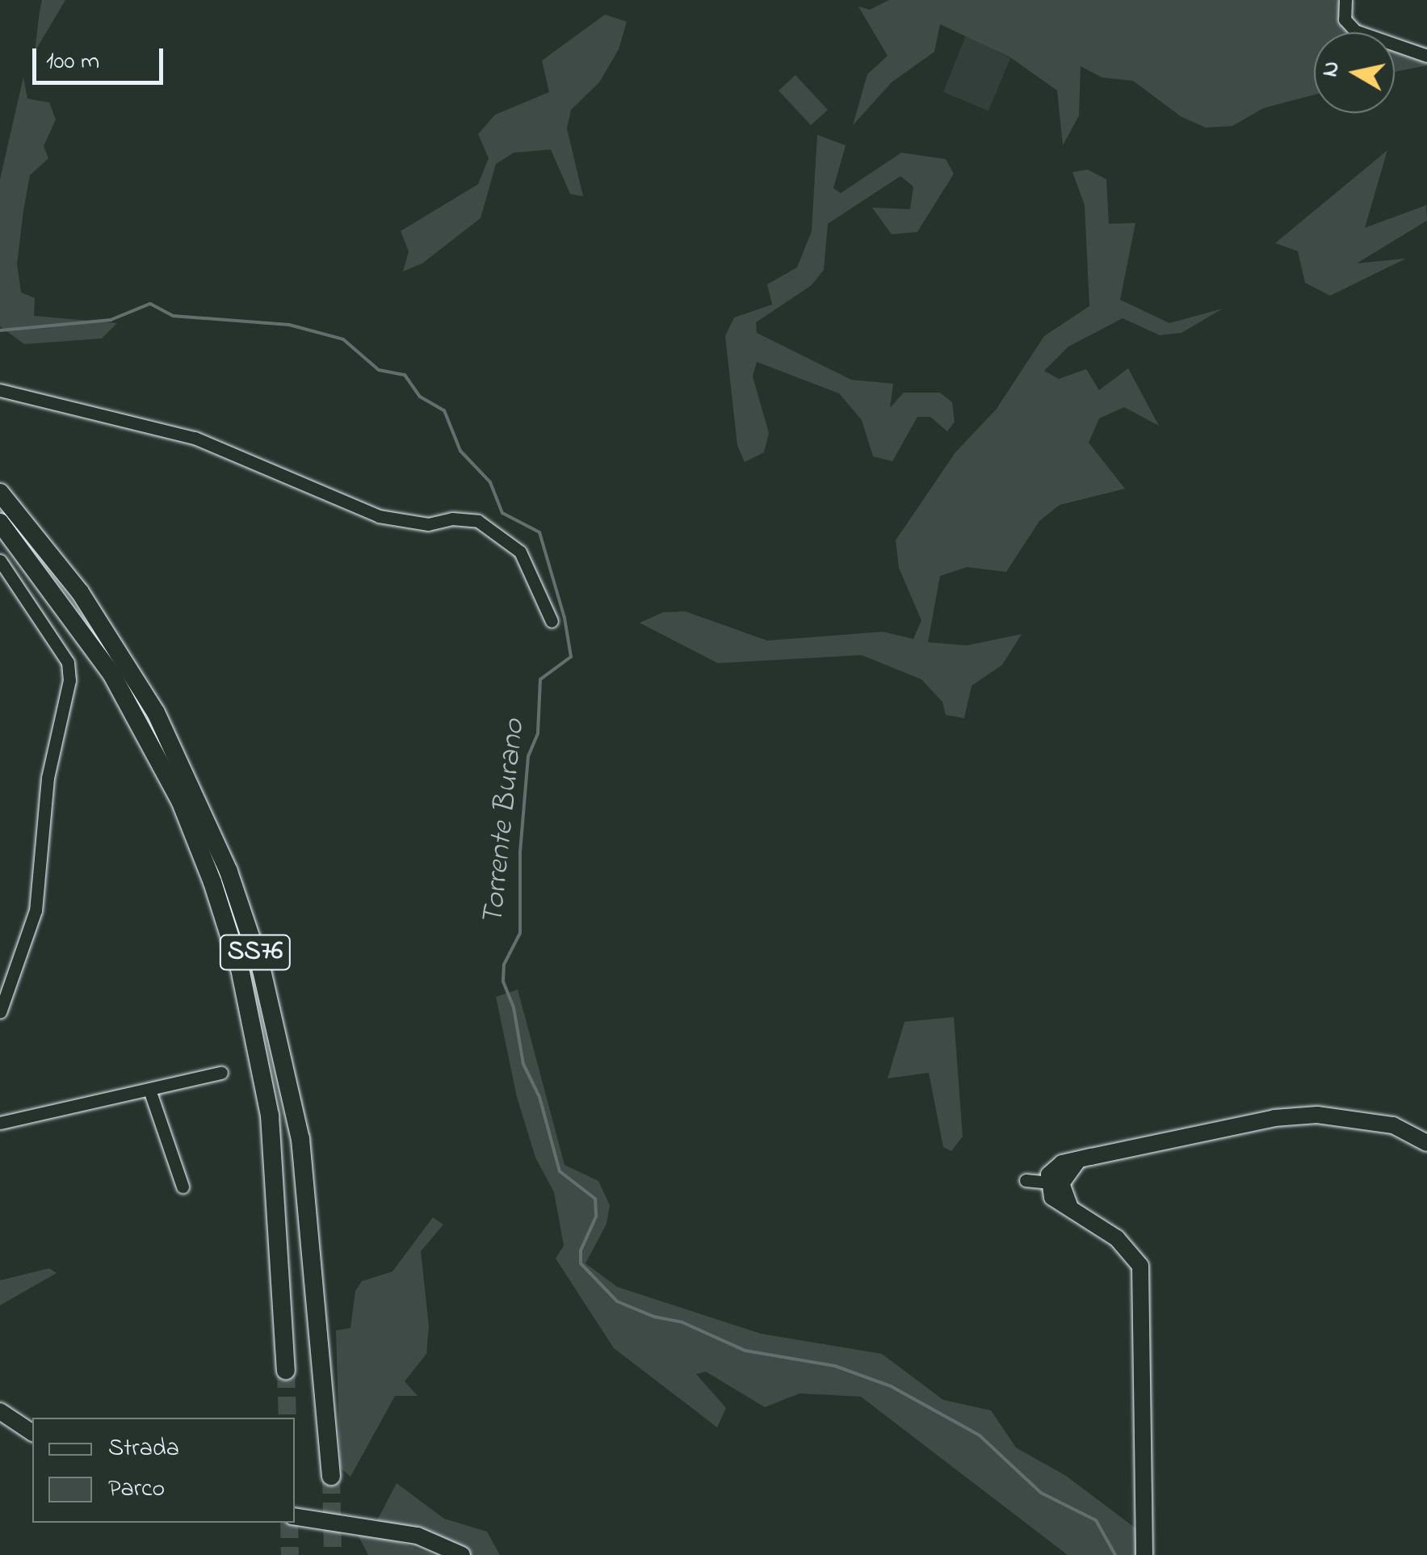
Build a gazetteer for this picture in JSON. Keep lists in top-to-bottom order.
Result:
{
  "streets": {
    "highway": ["SS76"]
  },
  "water": ["Torrente Burano"],
  "legend": ["Strada", "Parco"],
  "scale_bar": "100 m",
  "north": "left"
}
